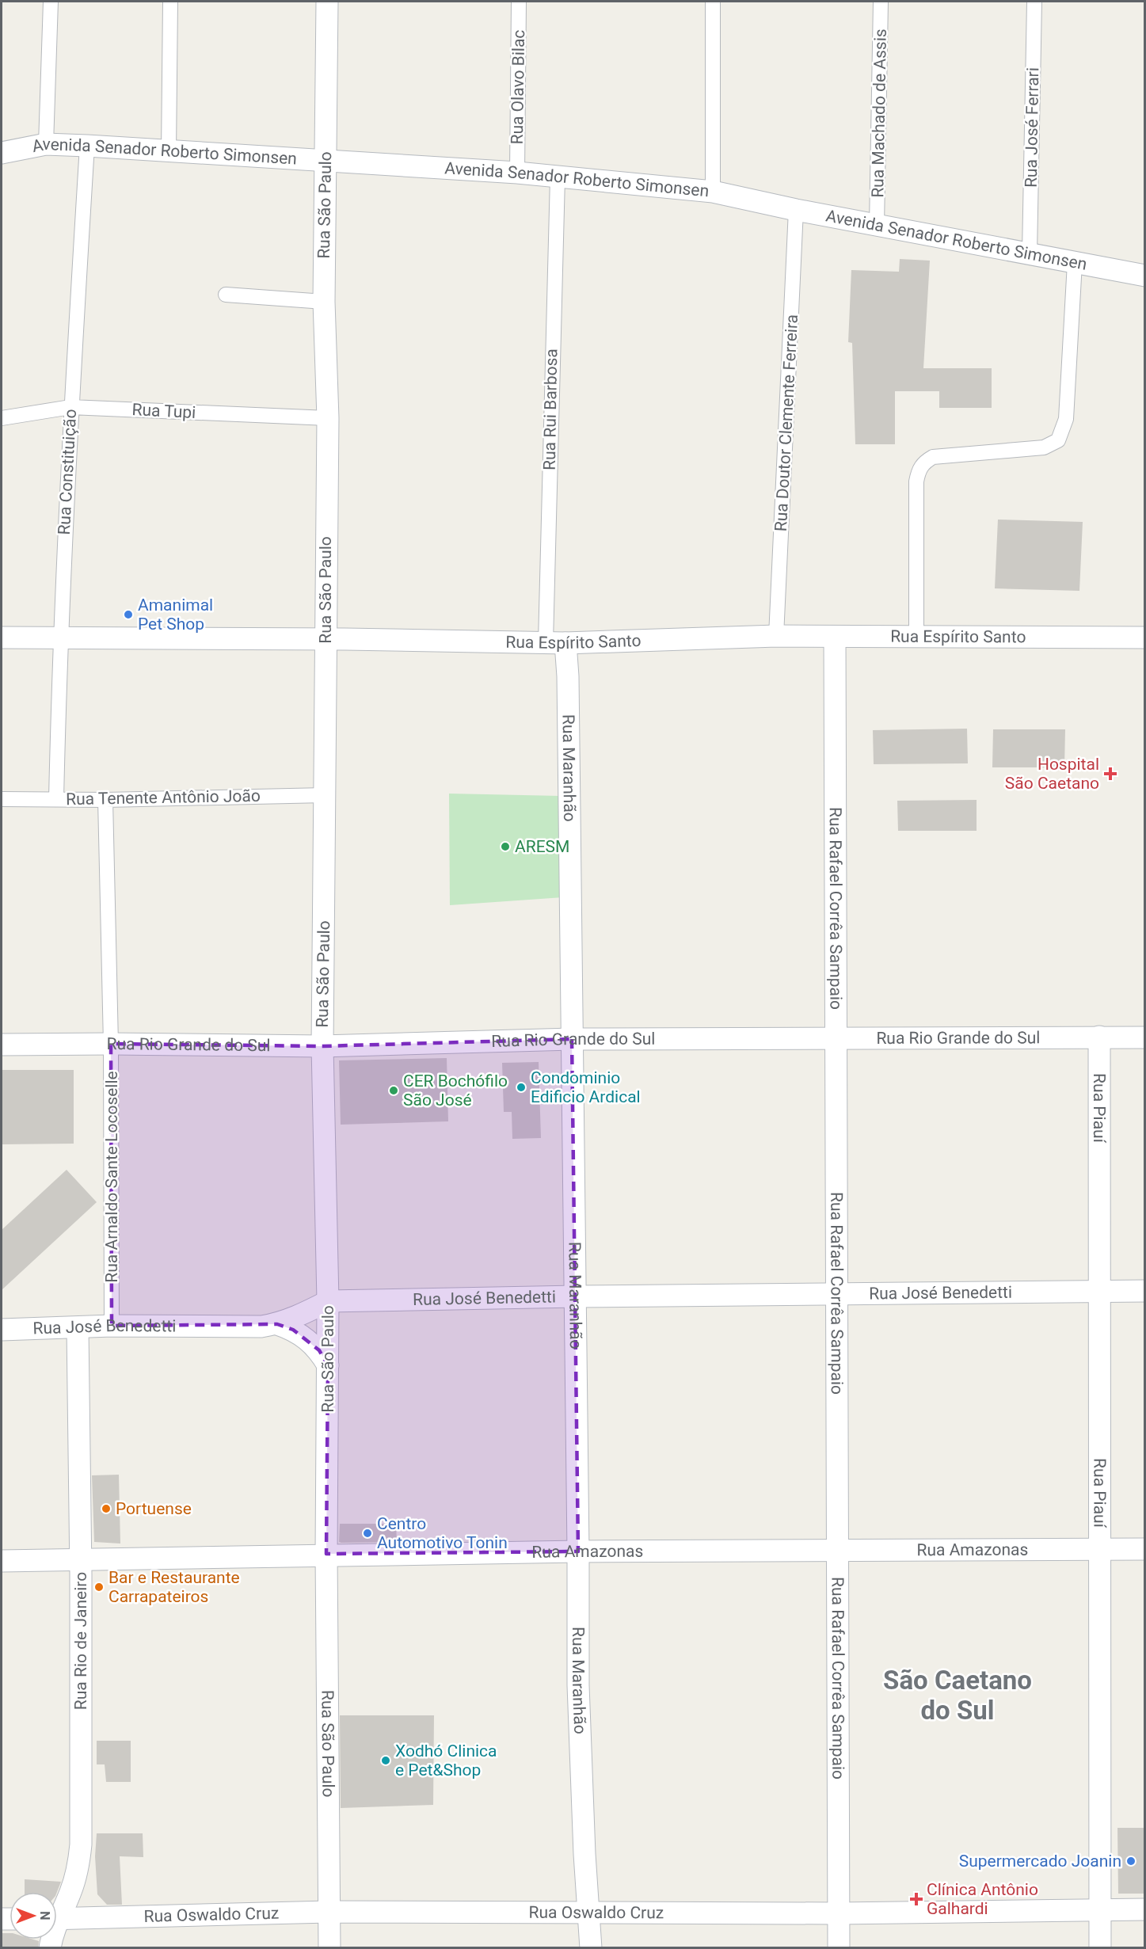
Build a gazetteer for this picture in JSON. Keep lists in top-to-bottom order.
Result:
{
  "streets": {
    "street": [
      "Rua Olavo Bilac",
      "Rua Machado de Assis",
      "Rua José Ferrari",
      "Avenida Senador Roberto Simonsen",
      "Rua São Paulo",
      "Rua Rui Barbosa",
      "Rua Tupi",
      "Rua Doutor Clemente Ferreira",
      "Rua Constituição",
      "Rua Espírito Santo",
      "Rua Maranhão",
      "Rua Tenente Antônio João",
      "Rua Rafael Corrêa Sampaio",
      "Rua Rio Grande do Sul",
      "Rua Piauí",
      "Rua Arnaldo Sante Locoselle",
      "Rua José Benedetti",
      "Rua Amazonas",
      "Rua Rio de Janeiro",
      "Rua Oswaldo Cruz"
    ]
  },
  "crossings": [
    ["Rua Olavo Bilac", "Avenida Senador Roberto Simonsen"],
    ["Rua Machado de Assis", "Avenida Senador Roberto Simonsen"],
    ["Rua José Ferrari", "Avenida Senador Roberto Simonsen"],
    ["Avenida Senador Roberto Simonsen", "Rua São Paulo"],
    ["Avenida Senador Roberto Simonsen", "Rua Rui Barbosa"],
    ["Avenida Senador Roberto Simonsen", "Rua Doutor Clemente Ferreira"],
    ["Avenida Senador Roberto Simonsen", "Rua Constituição"],
    ["Rua São Paulo", "Rua Tupi"],
    ["Rua São Paulo", "Rua Espírito Santo"],
    ["Rua São Paulo", "Rua Tenente Antônio João"],
    ["Rua São Paulo", "Rua Rio Grande do Sul"],
    ["Rua São Paulo", "Rua José Benedetti"],
    ["Rua São Paulo", "Rua Amazonas"],
    ["Rua São Paulo", "Rua Oswaldo Cruz"],
    ["Rua Rui Barbosa", "Rua Espírito Santo"],
    ["Rua Rui Barbosa", "Rua Maranhão"],
    ["Rua Tupi", "Rua Constituição"],
    ["Rua Doutor Clemente Ferreira", "Rua Espírito Santo"],
    ["Rua Constituição", "Rua Espírito Santo"],
    ["Rua Constituição", "Rua Tenente Antônio João"],
    ["Rua Espírito Santo", "Rua Maranhão"],
    ["Rua Espírito Santo", "Rua Rafael Corrêa Sampaio"],
    ["Rua Maranhão", "Rua Rio Grande do Sul"],
    ["Rua Maranhão", "Rua José Benedetti"],
    ["Rua Maranhão", "Rua Amazonas"],
    ["Rua Maranhão", "Rua Oswaldo Cruz"],
    ["Rua Tenente Antônio João", "Rua Arnaldo Sante Locoselle"],
    ["Rua Rafael Corrêa Sampaio", "Rua Rio Grande do Sul"],
    ["Rua Rafael Corrêa Sampaio", "Rua José Benedetti"],
    ["Rua Rafael Corrêa Sampaio", "Rua Amazonas"],
    ["Rua Rafael Corrêa Sampaio", "Rua Oswaldo Cruz"],
    ["Rua Rio Grande do Sul", "Rua Piauí"],
    ["Rua Rio Grande do Sul", "Rua Arnaldo Sante Locoselle"],
    ["Rua Piauí", "Rua José Benedetti"],
    ["Rua Piauí", "Rua Amazonas"],
    ["Rua Piauí", "Rua Oswaldo Cruz"],
    ["Rua Arnaldo Sante Locoselle", "Rua José Benedetti"],
    ["Rua José Benedetti", "Rua Rio de Janeiro"],
    ["Rua Amazonas", "Rua Rio de Janeiro"]
  ],
  "districts": ["São Caetano do Sul"],
  "places": {
    "other": [
      "Amanimal Pet Shop",
      "ARESM",
      "Condominio Edificio Ardical",
      "CER Bochófilo São José",
      "Portuense",
      "Centro Automotivo Tonin",
      "Bar e Restaurante Carrapateiros",
      "Xodhó Clinica e Pet&Shop",
      "Supermercado Joanin"
    ],
    "health": ["Hospital São Caetano", "Clínica Antônio Galhardi"]
  },
  "north": "right"
}
